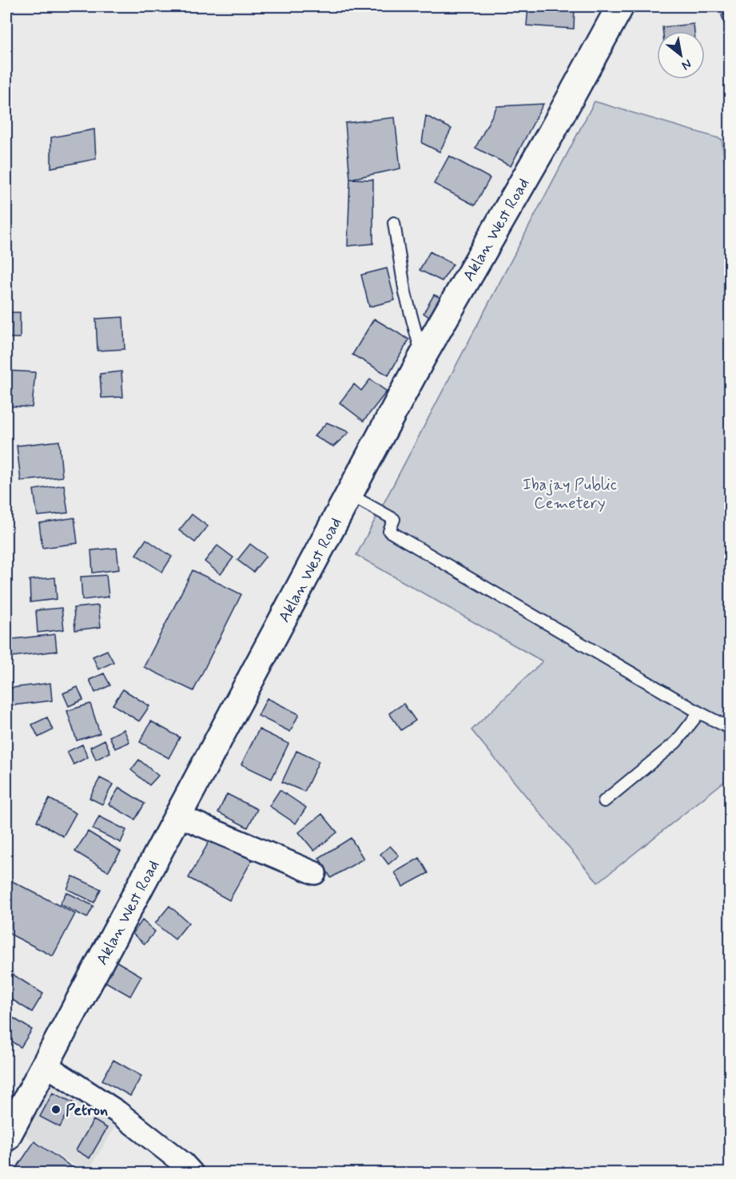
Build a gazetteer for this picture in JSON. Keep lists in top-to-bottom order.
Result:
{
  "streets": {
    "main road": ["Aklan West Road"]
  },
  "parks": ["Ibajay Public Cemetery"],
  "places": ["Petron"],
  "north": "bottom right"
}
